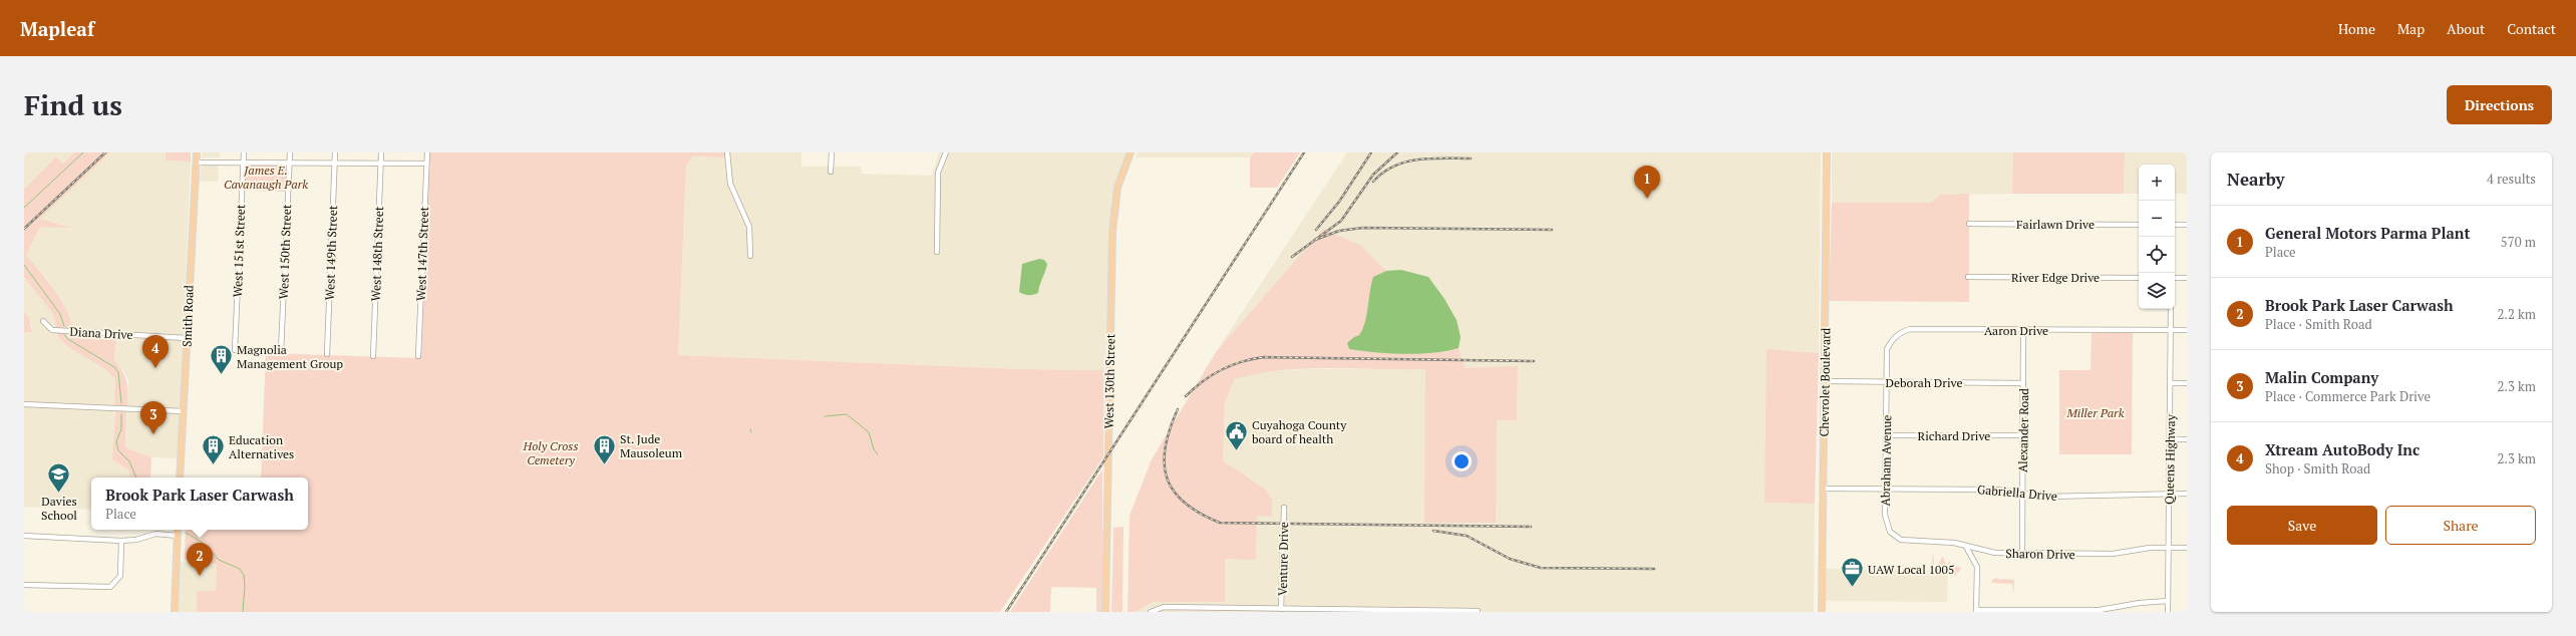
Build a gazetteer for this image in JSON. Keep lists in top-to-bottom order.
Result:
{
  "streets": {
    "main road": ["Smith Road", "West 130th Street", "Chevrolet Boulevard"],
    "street": [
      "Fairlawn Drive",
      "West 151st Street",
      "West 150th Street",
      "West 149th Street",
      "West 148th Street",
      "West 147th Street",
      "River Edge Drive",
      "Aaron Drive",
      "Diana Drive",
      "Deborah Drive",
      "Alexander Road",
      "Richard Drive",
      "Queens Highway",
      "Abraham Avenue",
      "Gabriella Drive",
      "Sharon Drive",
      "Venture Drive"
    ]
  },
  "crossings": [
    ["Smith Road", "Diana Drive"],
    ["Aaron Drive", "Deborah Drive"],
    ["Aaron Drive", "Alexander Road"],
    ["Aaron Drive", "Queens Highway"],
    ["Aaron Drive", "Abraham Avenue"],
    ["Chevrolet Boulevard", "Deborah Drive"],
    ["Chevrolet Boulevard", "Gabriella Drive"],
    ["Deborah Drive", "Alexander Road"],
    ["Deborah Drive", "Abraham Avenue"],
    ["Alexander Road", "Richard Drive"],
    ["Alexander Road", "Gabriella Drive"],
    ["Alexander Road", "Sharon Drive"],
    ["Richard Drive", "Abraham Avenue"],
    ["Queens Highway", "Gabriella Drive"],
    ["Queens Highway", "Sharon Drive"],
    ["Abraham Avenue", "Gabriella Drive"],
    ["Abraham Avenue", "Sharon Drive"]
  ],
  "parks": ["James E. Cavanaugh Park", "Miller Park", "Holy Cross Cemetery"],
  "places": {
    "building": ["Magnolia Management Group", "St. Jude Mausoleum", "Education Alternatives"],
    "public building": ["Cuyahoga County board of health"],
    "school or university": ["Davies School"],
    "office": ["UAW Local 1005"]
  },
  "page": {
    "header": "Mapleaf",
    "nav": [
      "Home",
      "Map",
      "About",
      "Contact"
    ],
    "buttons": [
      "Directions",
      ["Save", "Share"]
    ],
    "title": "Find us",
    "heading": ["Nearby", "4 results"],
    "map_buttons": ["+", "−"],
    "pins": [
      "1",
      "4",
      "3",
      "2"
    ],
    "list": [
      {
        "mark": "1",
        "name": "General Motors Parma Plant",
        "note": "Place",
        "value": "570 m"
      },
      {
        "mark": "2",
        "name": "Brook Park Laser Carwash",
        "note": "Place · Smith Road",
        "value": "2.2 km"
      },
      {
        "mark": "3",
        "name": "Malin Company",
        "note": "Place · Commerce Park Drive",
        "value": "2.3 km"
      },
      {
        "mark": "4",
        "name": "Xtream AutoBody Inc",
        "note": "Shop · Smith Road",
        "value": "2.3 km"
      }
    ],
    "popup": ["Brook Park Laser Carwash", "Place"]
  }
}
